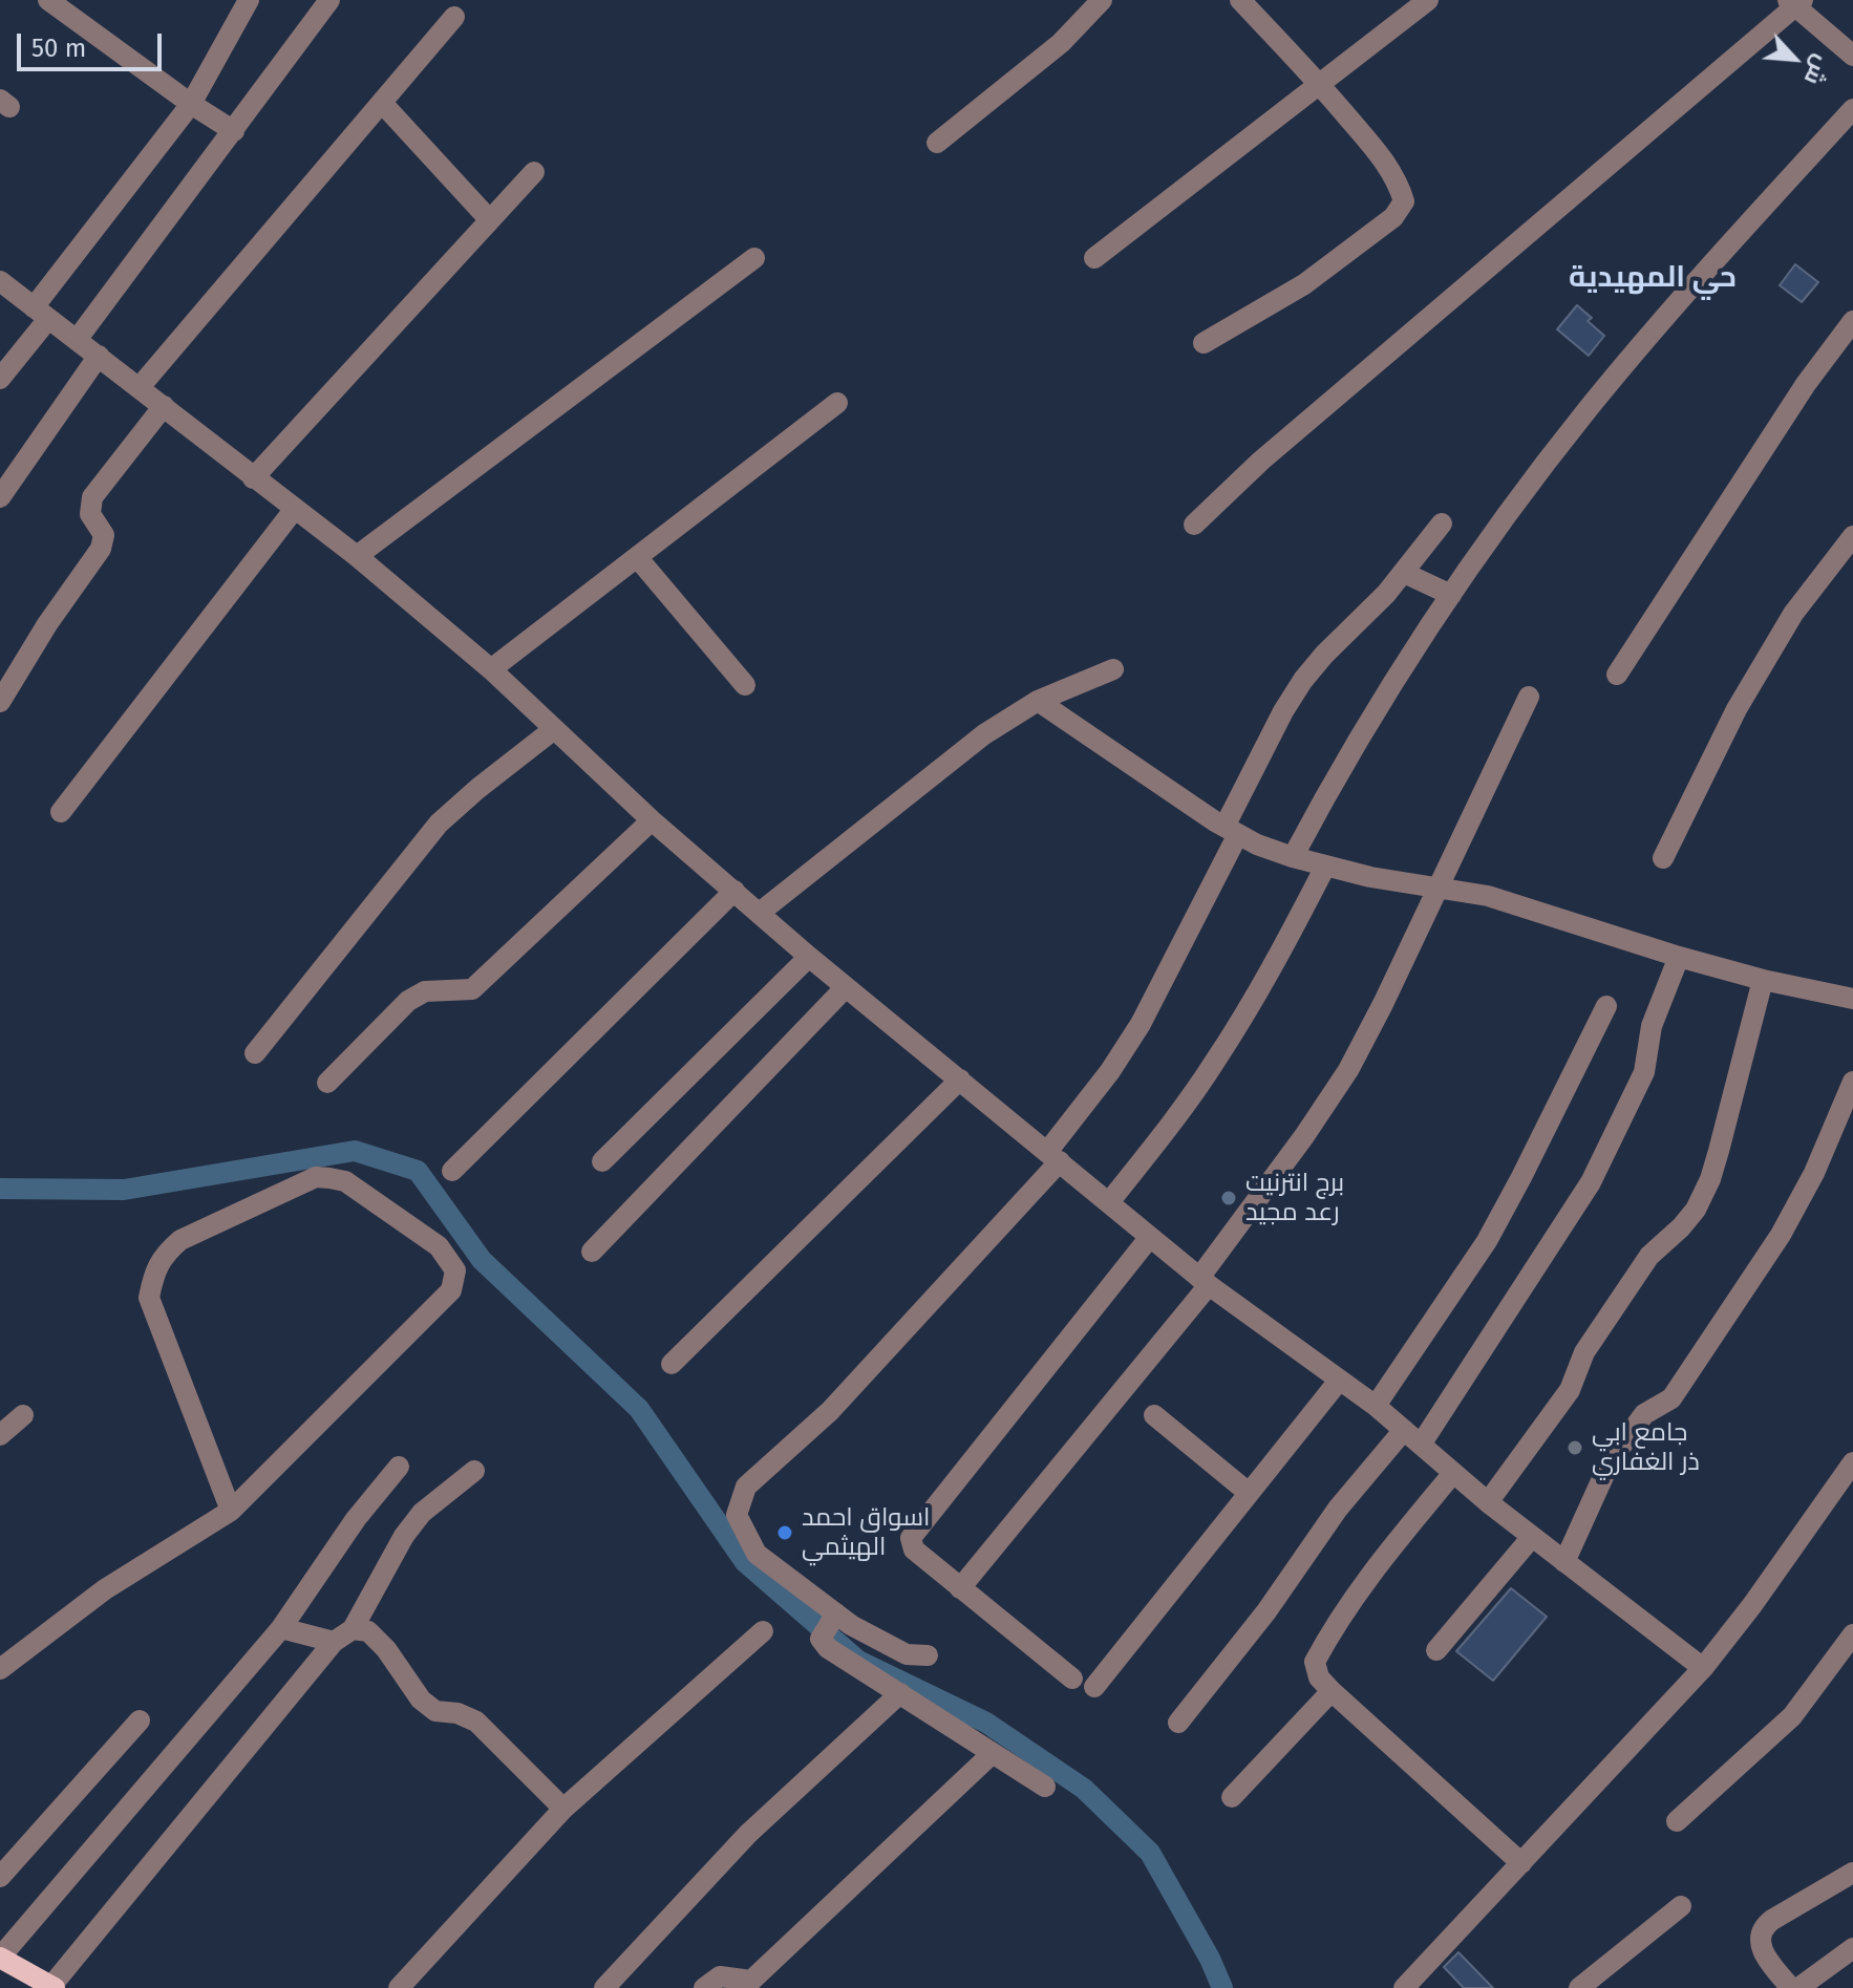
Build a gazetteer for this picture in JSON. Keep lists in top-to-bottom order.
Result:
{
  "districts": ["حي المهيدية"],
  "places": ["برج انترنيت رعد مجيد", "جامع ابي ذر الغفاري", "اسواق احمد الهيثمي"],
  "scale_bar": "50 m",
  "north": "bottom right"
}
